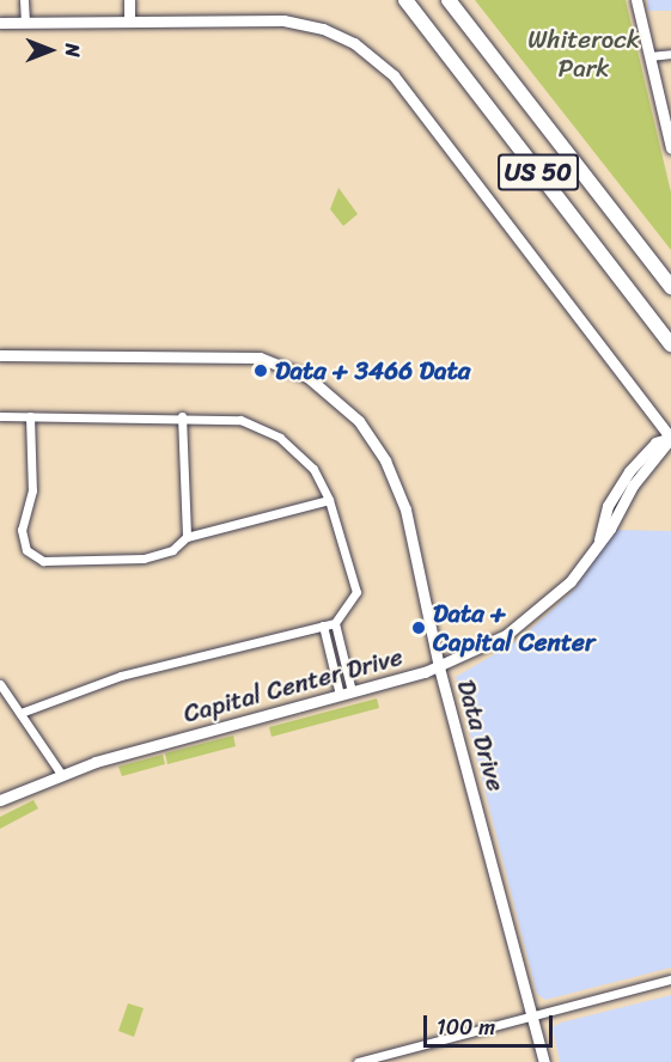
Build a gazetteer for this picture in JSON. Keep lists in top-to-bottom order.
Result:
{
  "streets": {
    "highway": ["US 50"],
    "street": ["Capital Center Drive", "Data Drive"]
  },
  "crossings": [
    ["Capital Center Drive", "Data Drive"]
  ],
  "parks": ["Whiterock Park"],
  "places": ["Data + 3466 Data", "Data + Capital Center"],
  "scale_bar": "100 m",
  "north": "right"
}
